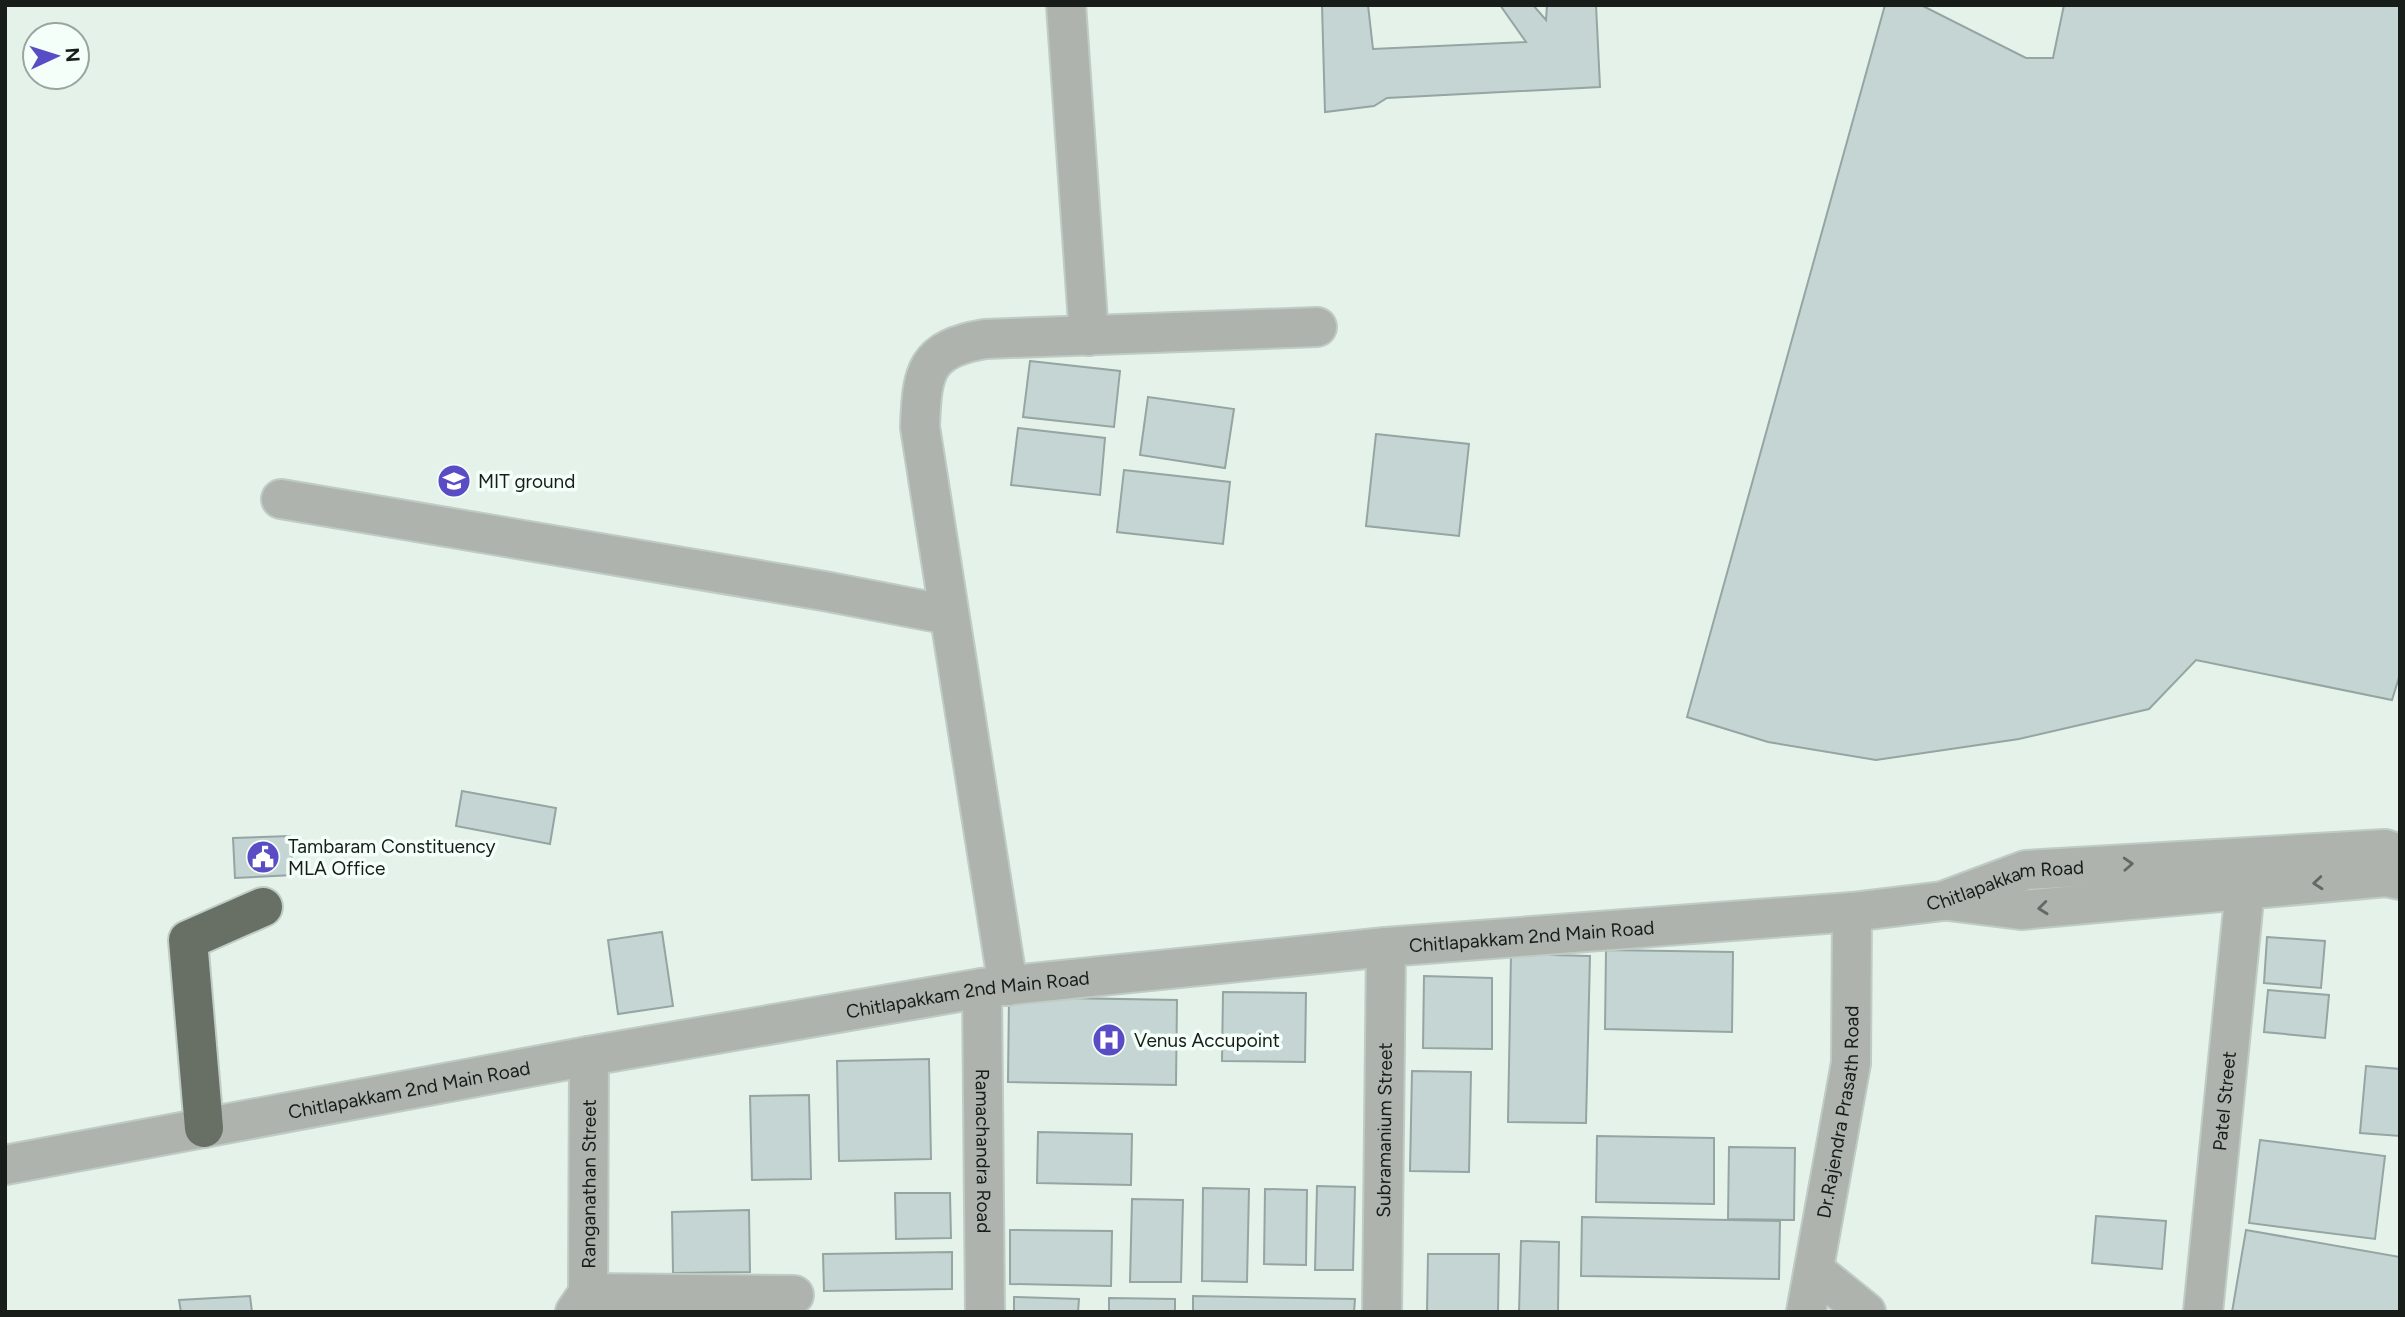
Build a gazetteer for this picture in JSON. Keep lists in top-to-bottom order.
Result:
{
  "streets": {
    "street": [
      "Chitlapakkam Road",
      "Chitlapakkam 2nd Main Road",
      "Patel Street",
      "Dr.Rajendra Prasath Road",
      "Subramanium Street",
      "Ramachandra Road",
      "Ranganathan Street"
    ]
  },
  "crossings": [
    ["Chitlapakkam Road", "Chitlapakkam 2nd Main Road"],
    ["Chitlapakkam Road", "Patel Street"],
    ["Chitlapakkam 2nd Main Road", "Dr.Rajendra Prasath Road"],
    ["Chitlapakkam 2nd Main Road", "Subramanium Street"],
    ["Chitlapakkam 2nd Main Road", "Ramachandra Road"],
    ["Chitlapakkam 2nd Main Road", "Ranganathan Street"]
  ],
  "places": {
    "school or university": ["MIT ground"],
    "public building": ["Tambaram Constituency MLA Office"],
    "hospital": ["Venus Accupoint"]
  },
  "north": "right"
}
